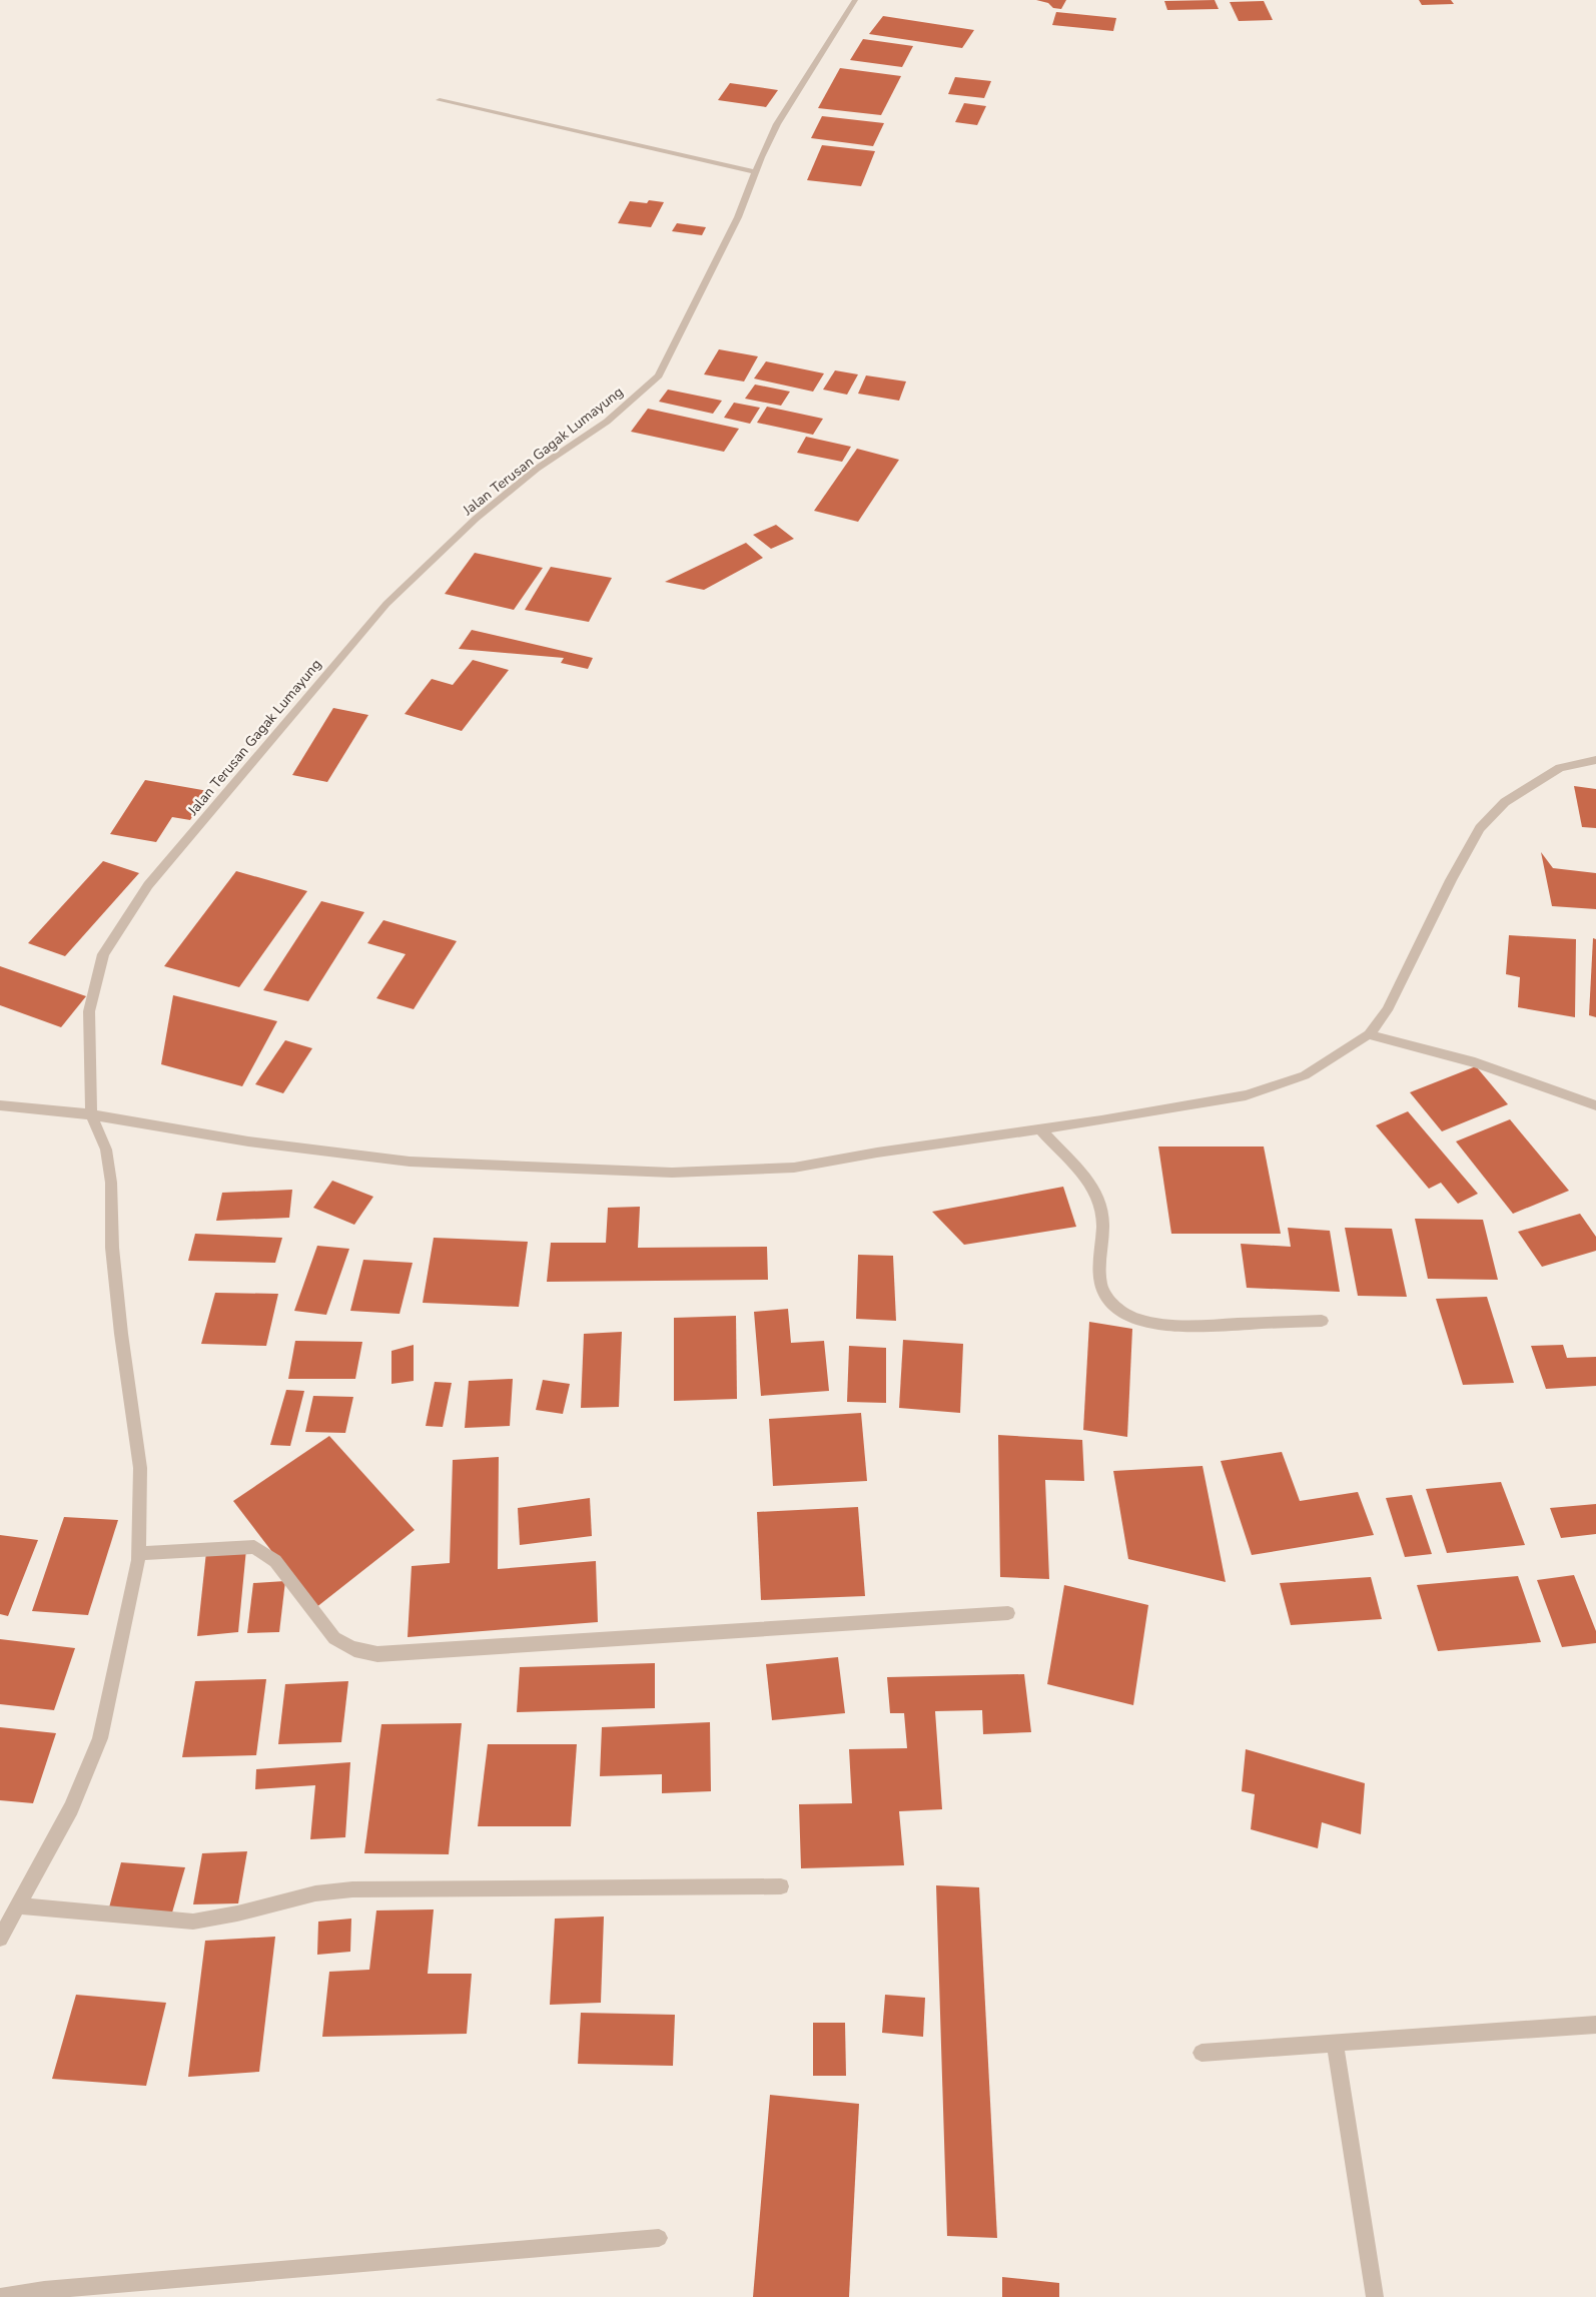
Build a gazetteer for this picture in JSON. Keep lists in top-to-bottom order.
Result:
{
  "streets": {
    "street": ["Jalan Terusan Gagak Lumayung"]
  }
}
